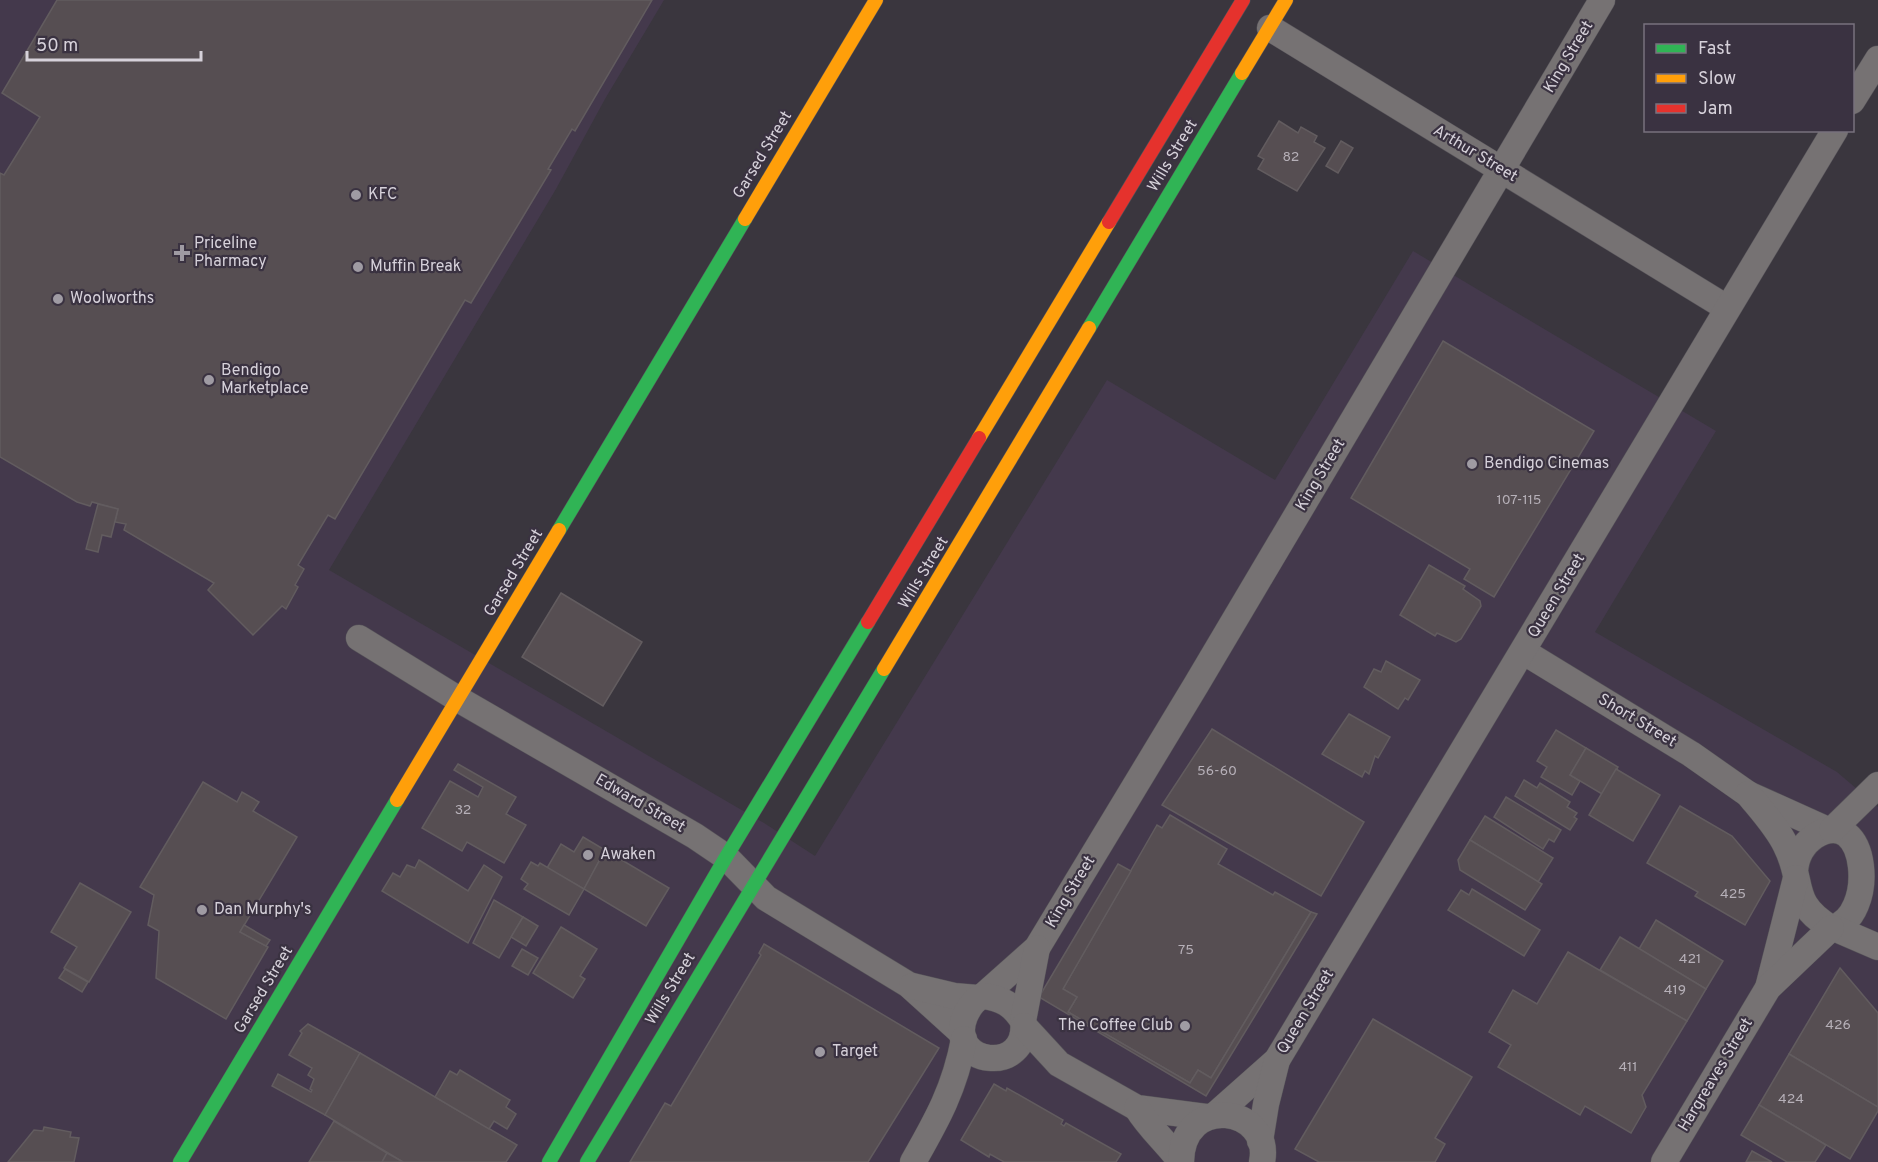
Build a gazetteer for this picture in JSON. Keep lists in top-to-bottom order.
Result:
{
  "streets": {
    "main road": ["Arthur Street", "Garsed Street", "Wills Street"],
    "street": [
      "King Street",
      "Queen Street",
      "Short Street",
      "Edward Street",
      "Hargreaves Street"
    ]
  },
  "crossings": [
    ["King Street", "Arthur Street"],
    ["King Street", "Edward Street"],
    ["Arthur Street", "Wills Street"],
    ["Arthur Street", "Queen Street"],
    ["Garsed Street", "Edward Street"],
    ["Wills Street", "Edward Street"],
    ["Queen Street", "Short Street"],
    ["Short Street", "Hargreaves Street"]
  ],
  "places": {
    "other": [
      "KFC",
      "Muffin Break",
      "Woolworths",
      "Bendigo Marketplace",
      "Bendigo Cinemas",
      "Awaken",
      "Dan Murphy's",
      "The Coffee Club",
      "Target"
    ],
    "health": ["Priceline Pharmacy"]
  },
  "house_numbers": [
    "82",
    "107-115",
    "56-60",
    "32",
    "425",
    "75",
    "421",
    "419",
    "426",
    "411",
    "424"
  ],
  "legend": ["Fast", "Slow", "Jam"],
  "scale_bar": "50 m"
}
